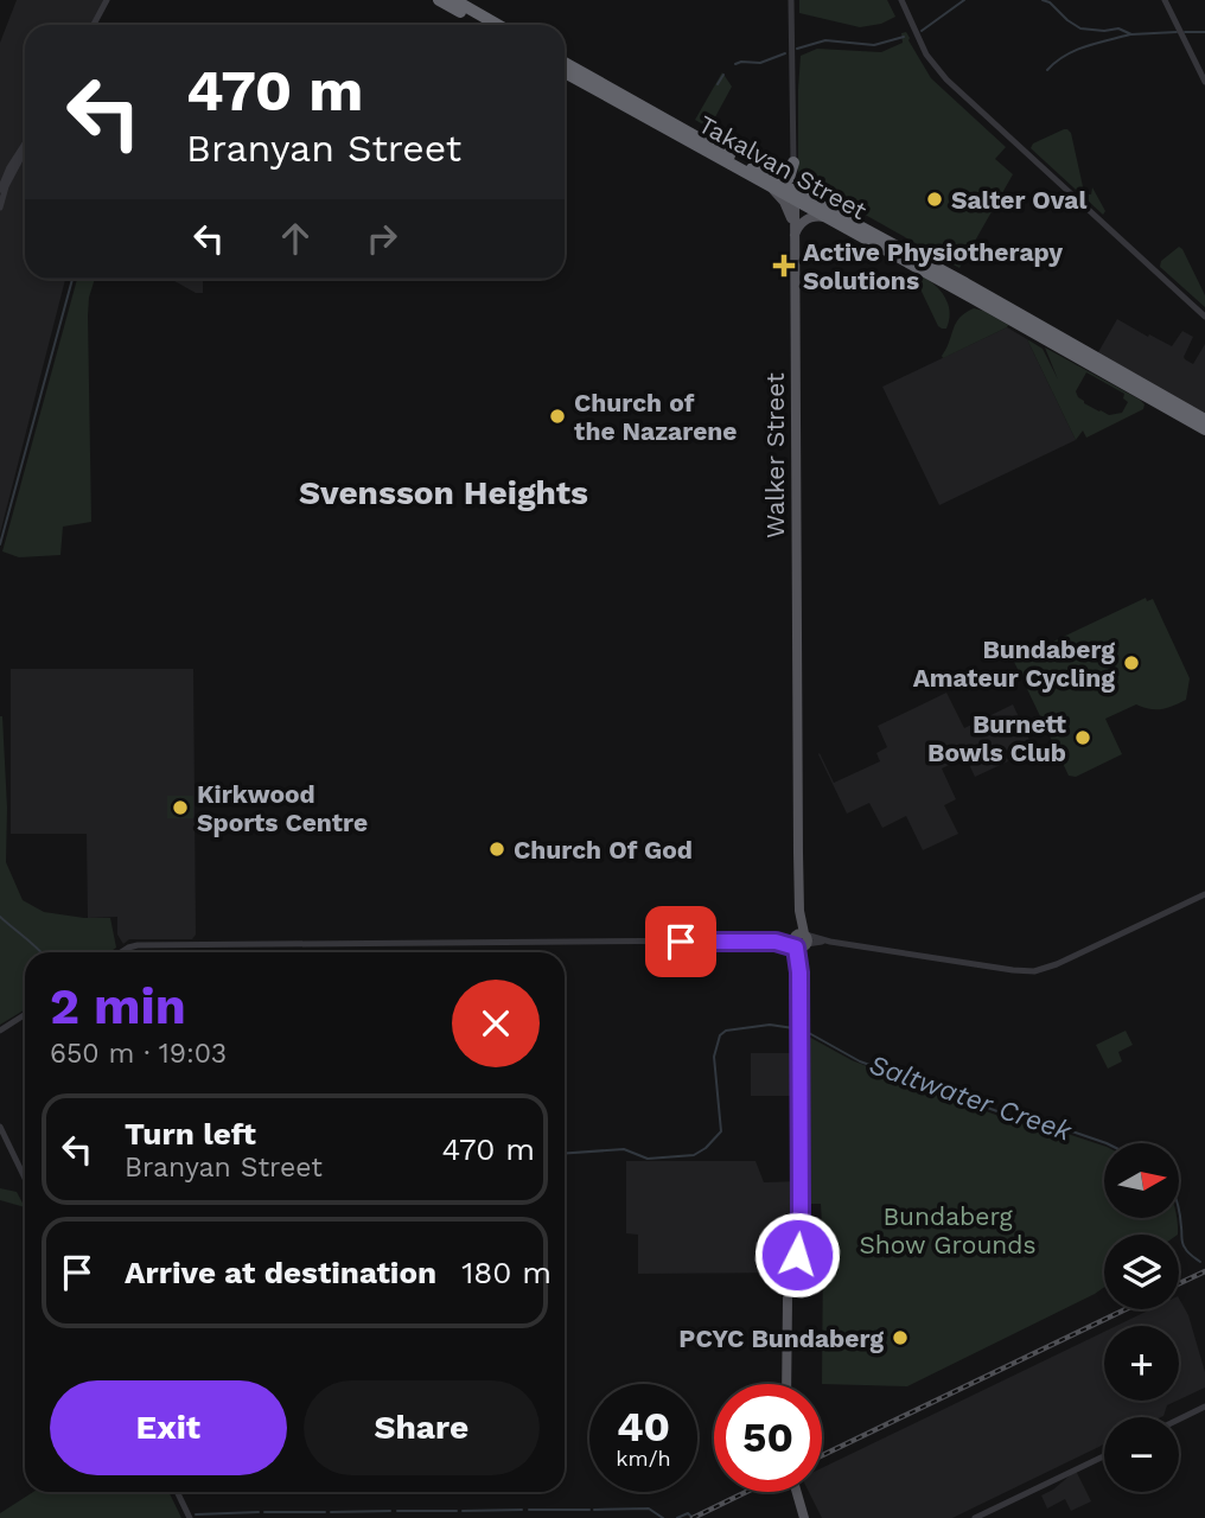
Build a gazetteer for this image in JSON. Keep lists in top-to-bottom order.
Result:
{
  "streets": {
    "highway": ["Takalvan Street"],
    "main road": ["Walker Street"]
  },
  "crossings": [
    ["Takalvan Street", "Walker Street"]
  ],
  "districts": ["Svensson Heights"],
  "water": ["Saltwater Creek"],
  "parks": ["Bundaberg Show Grounds"],
  "places": {
    "other": [
      "Salter Oval",
      "Church of the Nazarene",
      "Bundaberg Amateur Cycling",
      "Burnett Bowls Club",
      "Kirkwood Sports Centre",
      "Church Of God",
      "PCYC Bundaberg"
    ],
    "health": ["Active Physiotherapy Solutions"]
  },
  "north": "right",
  "page": {
    "turn": ["470 m", "Branyan Street"],
    "heading": ["2 min", "650 m · 19:03"],
    "list": [
      {
        "name": "Turn left",
        "note": "Branyan Street",
        "value": "470 m"
      },
      {
        "name": "Arrive at destination",
        "value": "180 m"
      }
    ],
    "map_buttons": ["+", "−"],
    "buttons": ["Exit", "Share"],
    "speed": "40 km/h",
    "limit": "50"
  }
}
